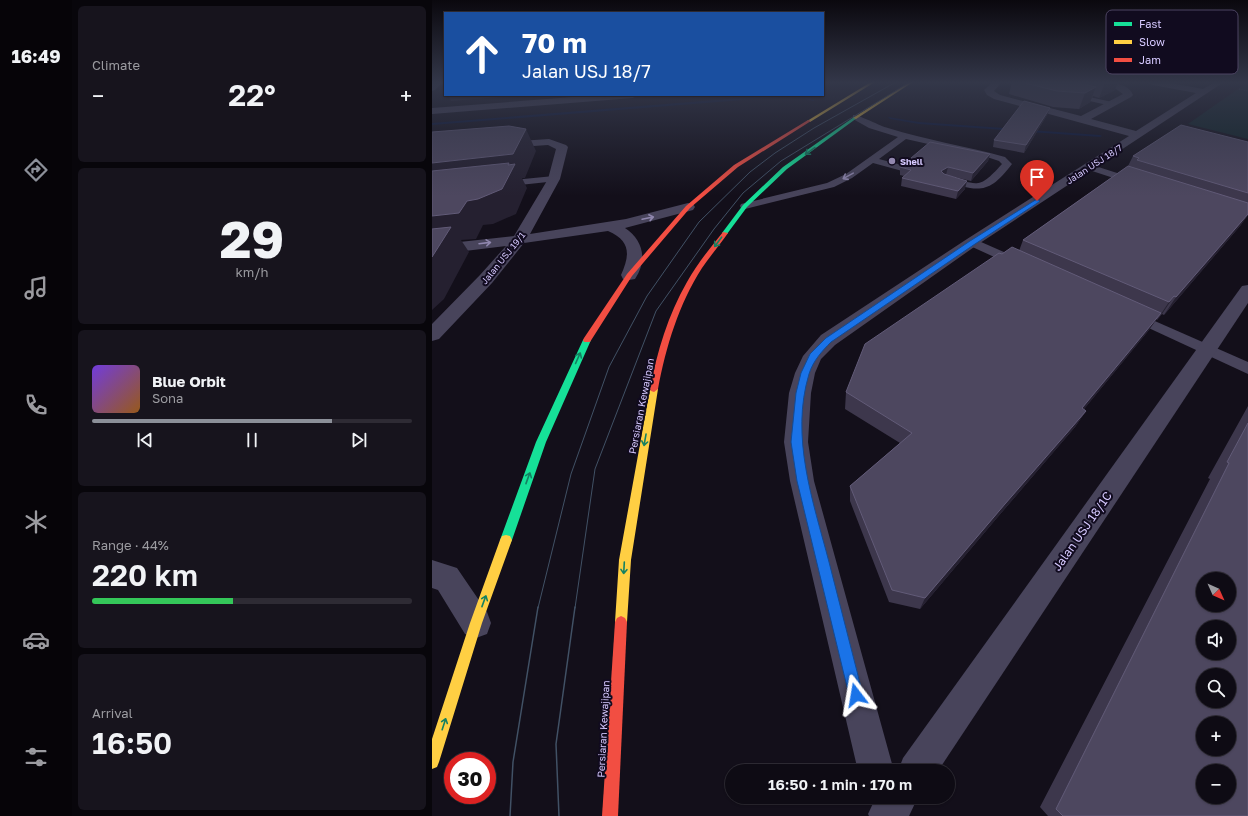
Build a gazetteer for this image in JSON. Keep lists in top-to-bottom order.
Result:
{
  "streets": {
    "main road": ["Persiaran Kewajipan"],
    "street": ["Jalan USJ 18/7", "Jalan USJ 19/1", "Jalan USJ 18/1C"]
  },
  "one_way": ["Persiaran Kewajipan"],
  "places": ["Shell"],
  "legend": ["Fast", "Slow", "Jam"],
  "north": "bottom right",
  "page": {
    "tabs": "16:49",
    "tile": [
      "Climate",
      ["29", "km/h"],
      ["Range · 44%", "220 km"],
      ["Arrival", "16:50"]
    ],
    "turn": ["70 m", "Jalan USJ 18/7"],
    "heat": ["−", "22°", "+"],
    "song": ["Blue Orbit", "Sona"],
    "map_buttons": ["+", "−"],
    "limit": "30",
    "trip": "16:50 · 1 min · 170 m"
  }
}
